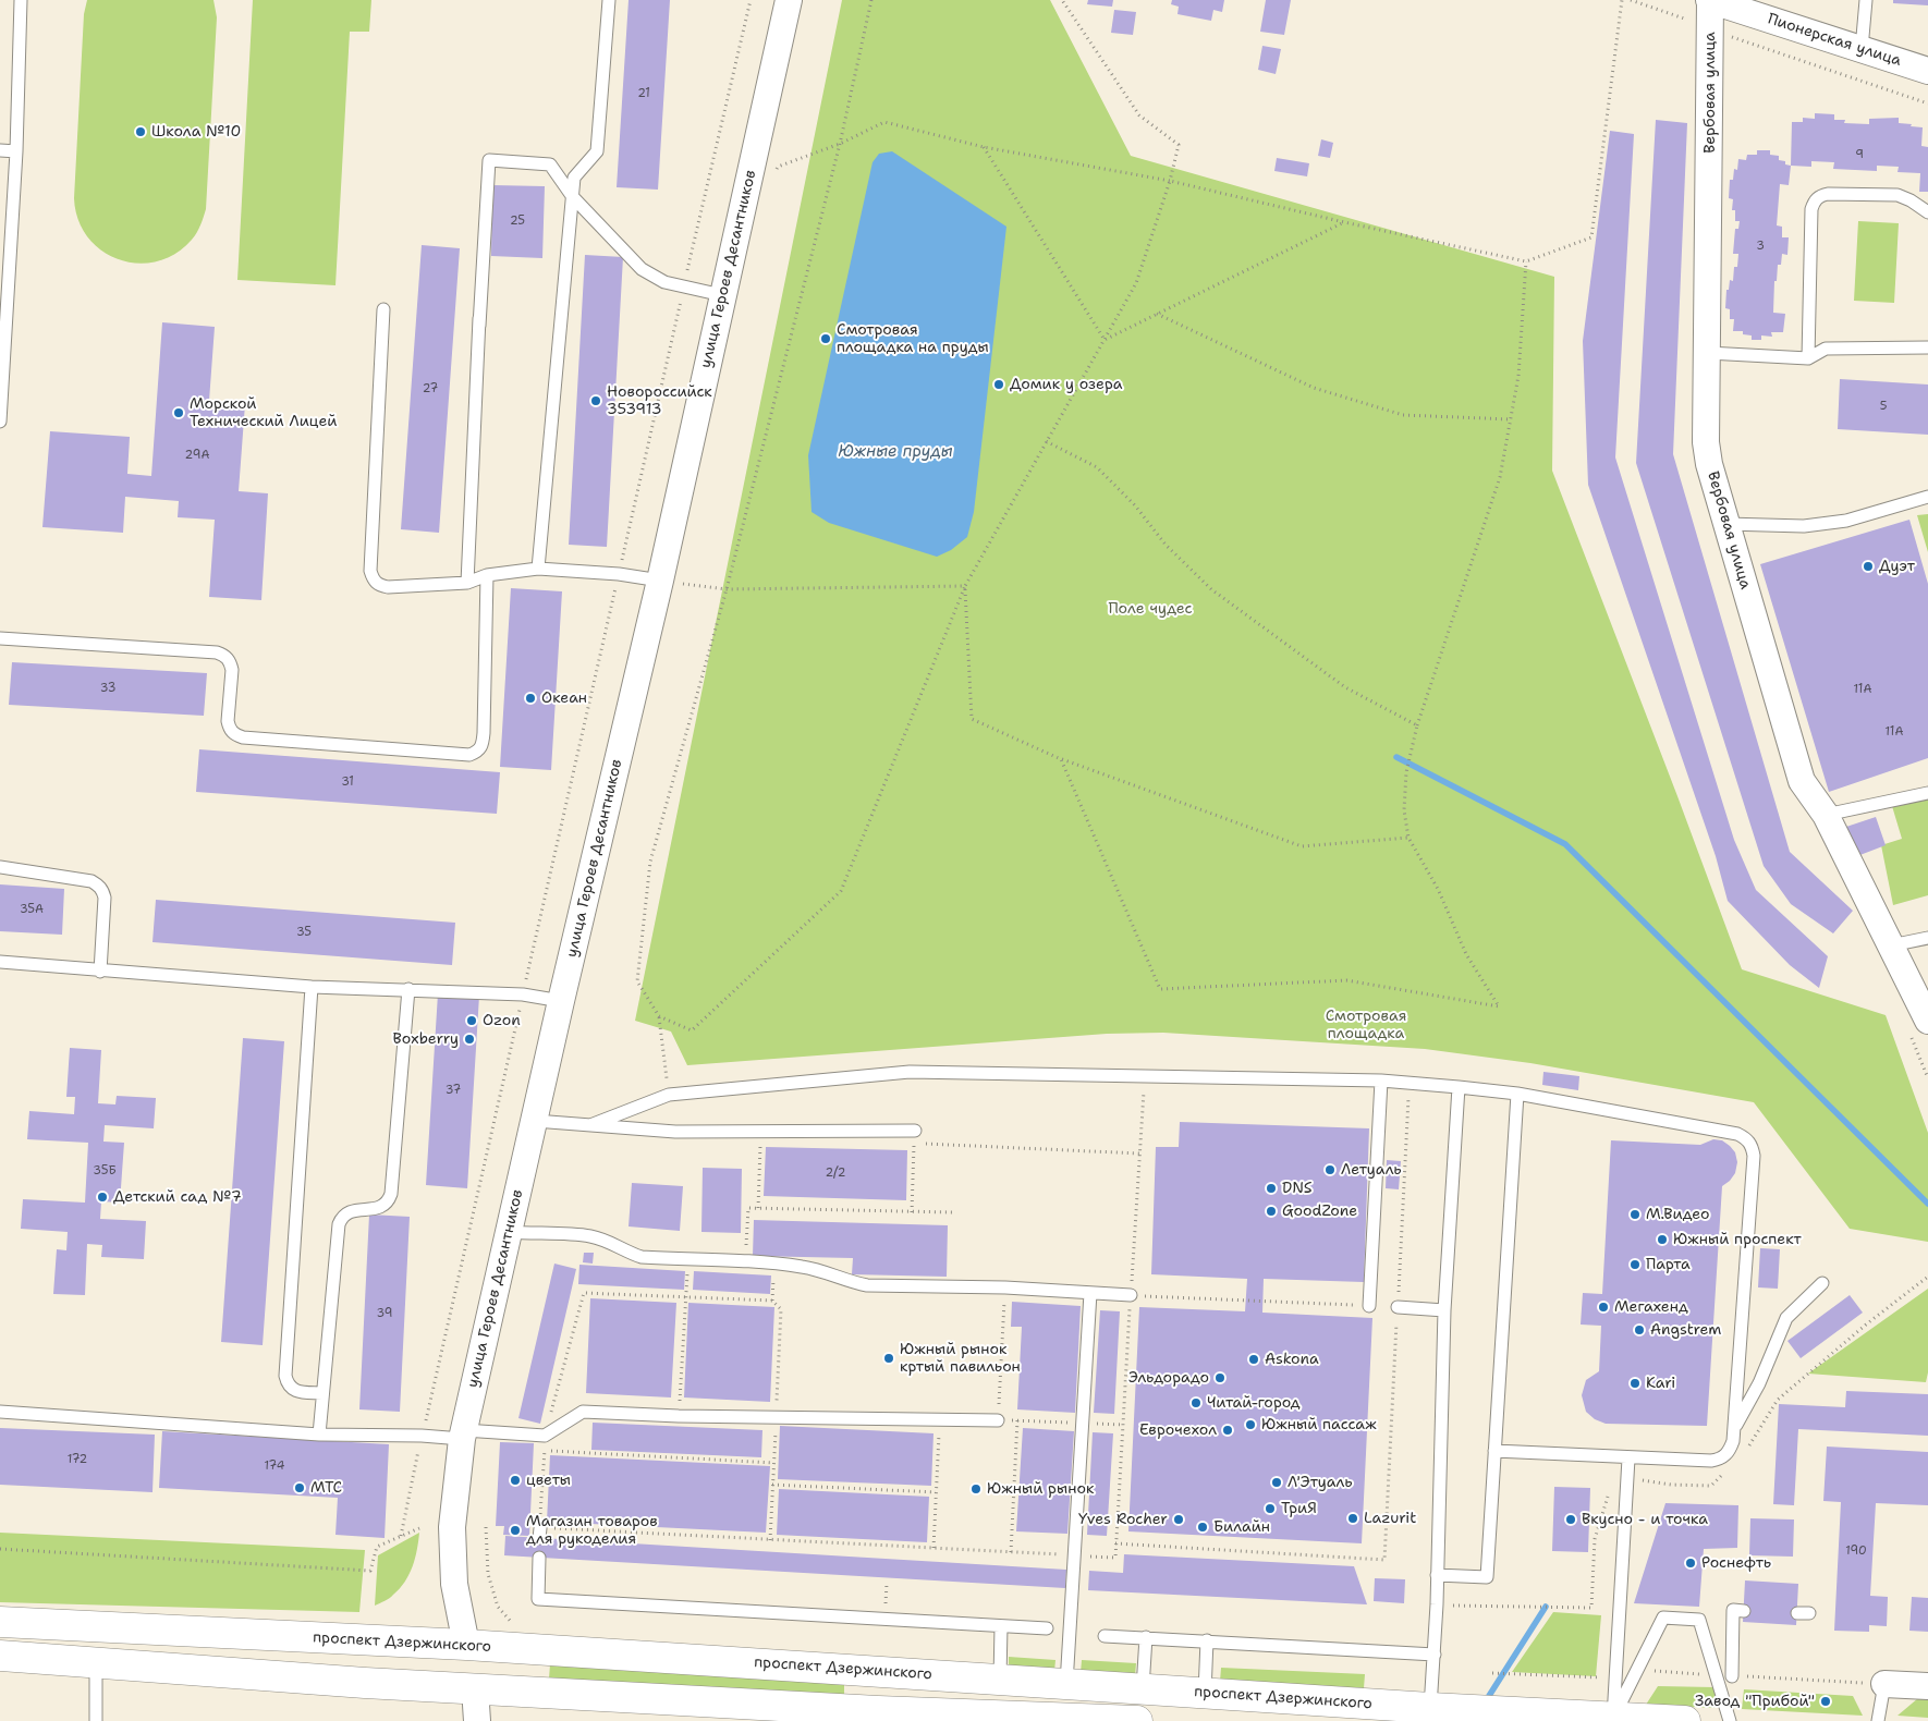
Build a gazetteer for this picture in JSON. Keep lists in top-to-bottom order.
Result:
{
  "streets": {
    "street": [
      "Пионерская улица",
      "Вербовая улица",
      "улица Героев Десантников",
      "проспект Дзержинского"
    ]
  },
  "crossings": [
    ["Пионерская улица", "Вербовая улица"],
    ["улица Героев Десантников", "проспект Дзержинского"]
  ],
  "water": ["Южные пруды"],
  "parks": ["Поле чудес", "Смотровая площадка"],
  "places": [
    "Школа №10",
    "Смотровая площадка на пруды",
    "Домик у озера",
    "Новороссийск 353913",
    "Морской Технический Лицей",
    "Дуэт",
    "Океан",
    "Ozon",
    "Boxberry",
    "Летуаль",
    "DNS",
    "Детский сад №7",
    "GoodZone",
    "М.Видео",
    "Южный проспект",
    "Парта",
    "Мегахенд",
    "Angstrem",
    "Южный рынок кртый павильон",
    "Askona",
    "Эльдорадо",
    "Kari",
    "Читай-город",
    "Южный пассаж",
    "Еврочехол",
    "цветы",
    "Л'Этуаль",
    "МТС",
    "Южный рынок",
    "ТриЯ",
    "Lazurit",
    "Yves Rocher",
    "Вкусно - и точка",
    "Билайн",
    "Магазин товаров для рукоделия",
    "Роснефть",
    "Завод \"Прибой\""
  ],
  "house_numbers": [
    "21",
    "9",
    "25",
    "3",
    "27",
    "5",
    "29А",
    "33",
    "11А",
    "11А",
    "31",
    "35А",
    "35",
    "37",
    "35Б",
    "2/2",
    "39",
    "172",
    "174",
    "190"
  ]
}
